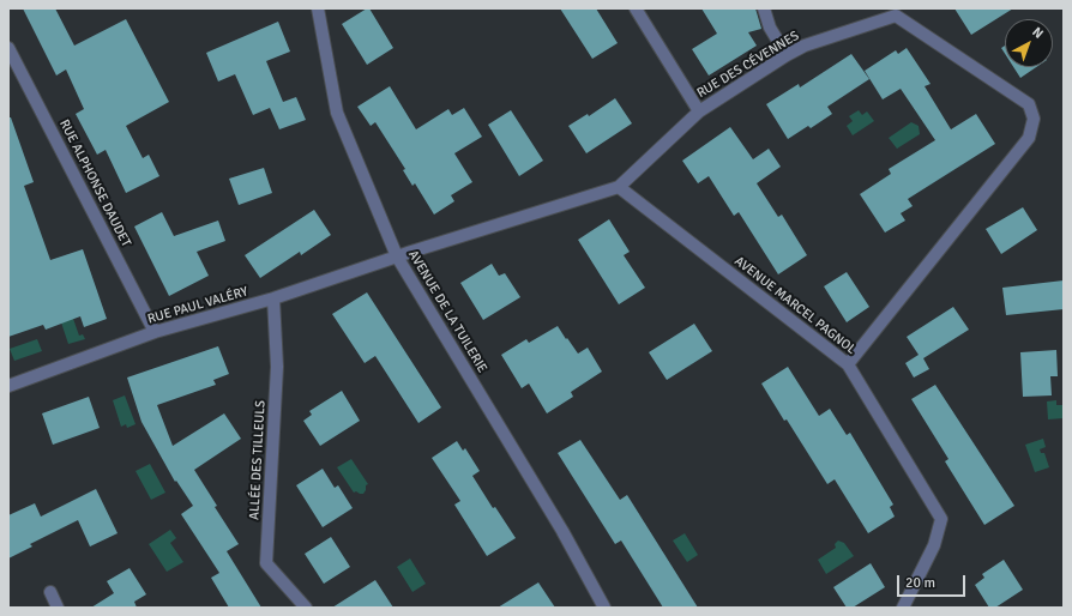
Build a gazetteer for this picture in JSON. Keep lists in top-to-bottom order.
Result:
{
  "streets": {
    "street": [
      "RUE DES CÉVENNES",
      "RUE ALPHONSE DAUDET",
      "RUE PAUL VALÉRY",
      "AVENUE MARCEL PAGNOL",
      "AVENUE DE LA TUILERIE",
      "ALLÉE DES TILLEULS"
    ]
  },
  "crossings": [
    ["RUE DES CÉVENNES", "RUE PAUL VALÉRY"],
    ["RUE DES CÉVENNES", "AVENUE MARCEL PAGNOL"],
    ["RUE DES CÉVENNES", "AVENUE DE LA TUILERIE"],
    ["RUE ALPHONSE DAUDET", "RUE PAUL VALÉRY"],
    ["RUE PAUL VALÉRY", "AVENUE DE LA TUILERIE"],
    ["RUE PAUL VALÉRY", "ALLÉE DES TILLEULS"]
  ],
  "scale_bar": "20 m",
  "north": "top right"
}
